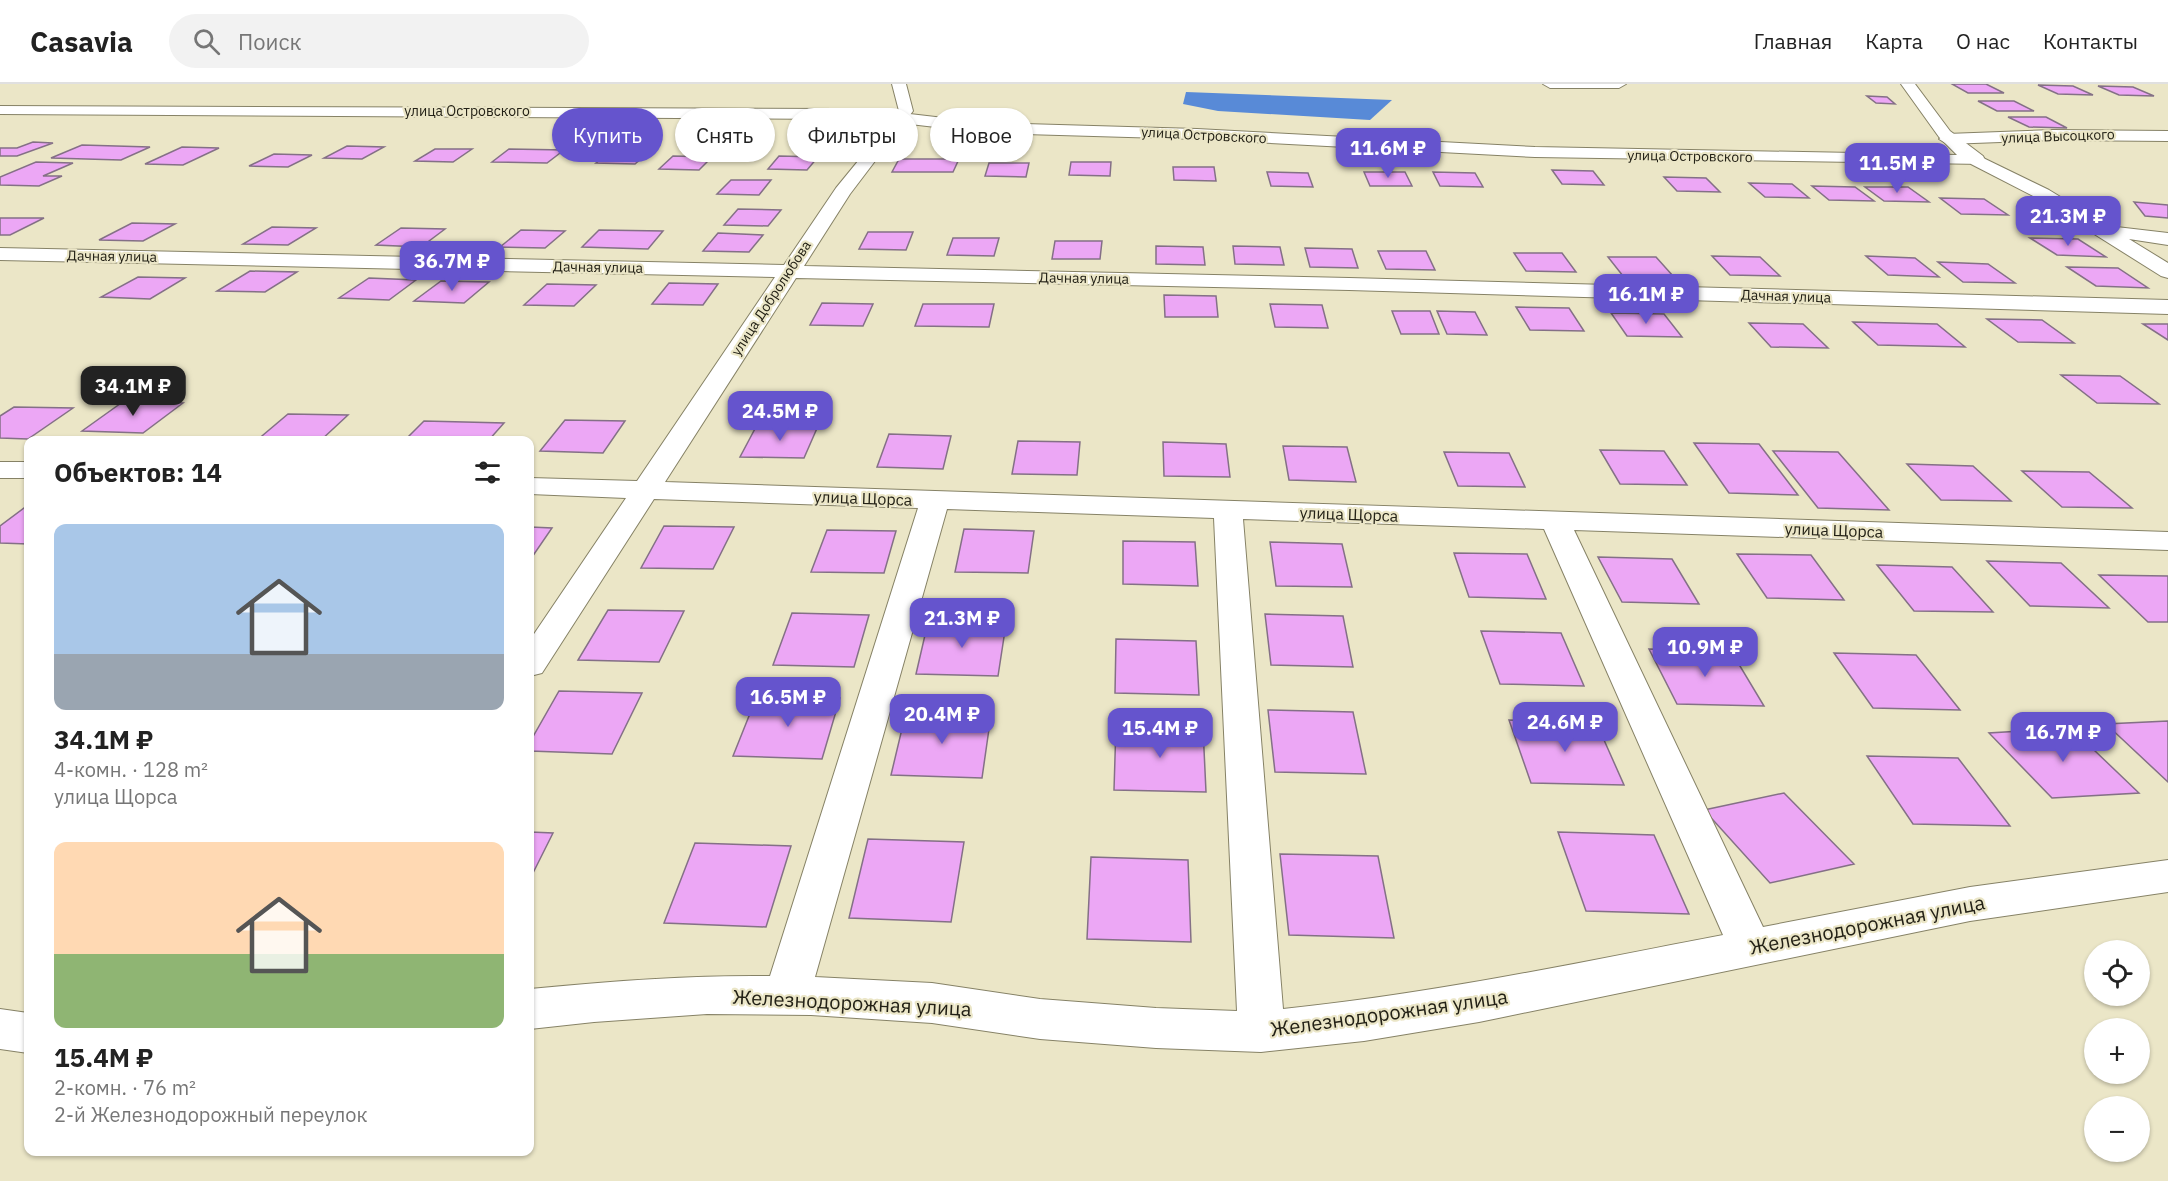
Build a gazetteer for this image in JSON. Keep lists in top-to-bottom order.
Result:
{
  "streets": {
    "street": [
      "улица Островского",
      "улица Высоцкого",
      "Дачная улица",
      "улица Добролюбова",
      "улица Щорса",
      "Железнодорожная улица"
    ]
  },
  "crossings": [
    ["Дачная улица", "улица Добролюбова"],
    ["улица Добролюбова", "улица Щорса"]
  ],
  "page": {
    "header": "Casavia",
    "search": "Поиск",
    "nav": [
      "Главная",
      "Карта",
      "О нас",
      "Контакты"
    ],
    "chip": [
      "Купить",
      "Снять",
      "Фильтры",
      "Новое"
    ],
    "price": [
      "11.6M ₽",
      "11.5M ₽",
      "21.3M ₽",
      "36.7M ₽",
      "16.1M ₽",
      "34.1M ₽",
      "24.5M ₽",
      "21.3M ₽",
      "10.9M ₽",
      "16.5M ₽",
      "20.4M ₽",
      "24.6M ₽",
      "15.4M ₽",
      "16.7M ₽"
    ],
    "heading": "Объектов: 14",
    "list": [
      {
        "name": "34.1M ₽",
        "note": "4-комн. · 128 m² · улица Щорса"
      },
      {
        "name": "15.4M ₽",
        "note": "2-комн. · 76 m² · 2-й Железнодорожный переулок"
      }
    ],
    "map_buttons": ["+", "−"]
  }
}
